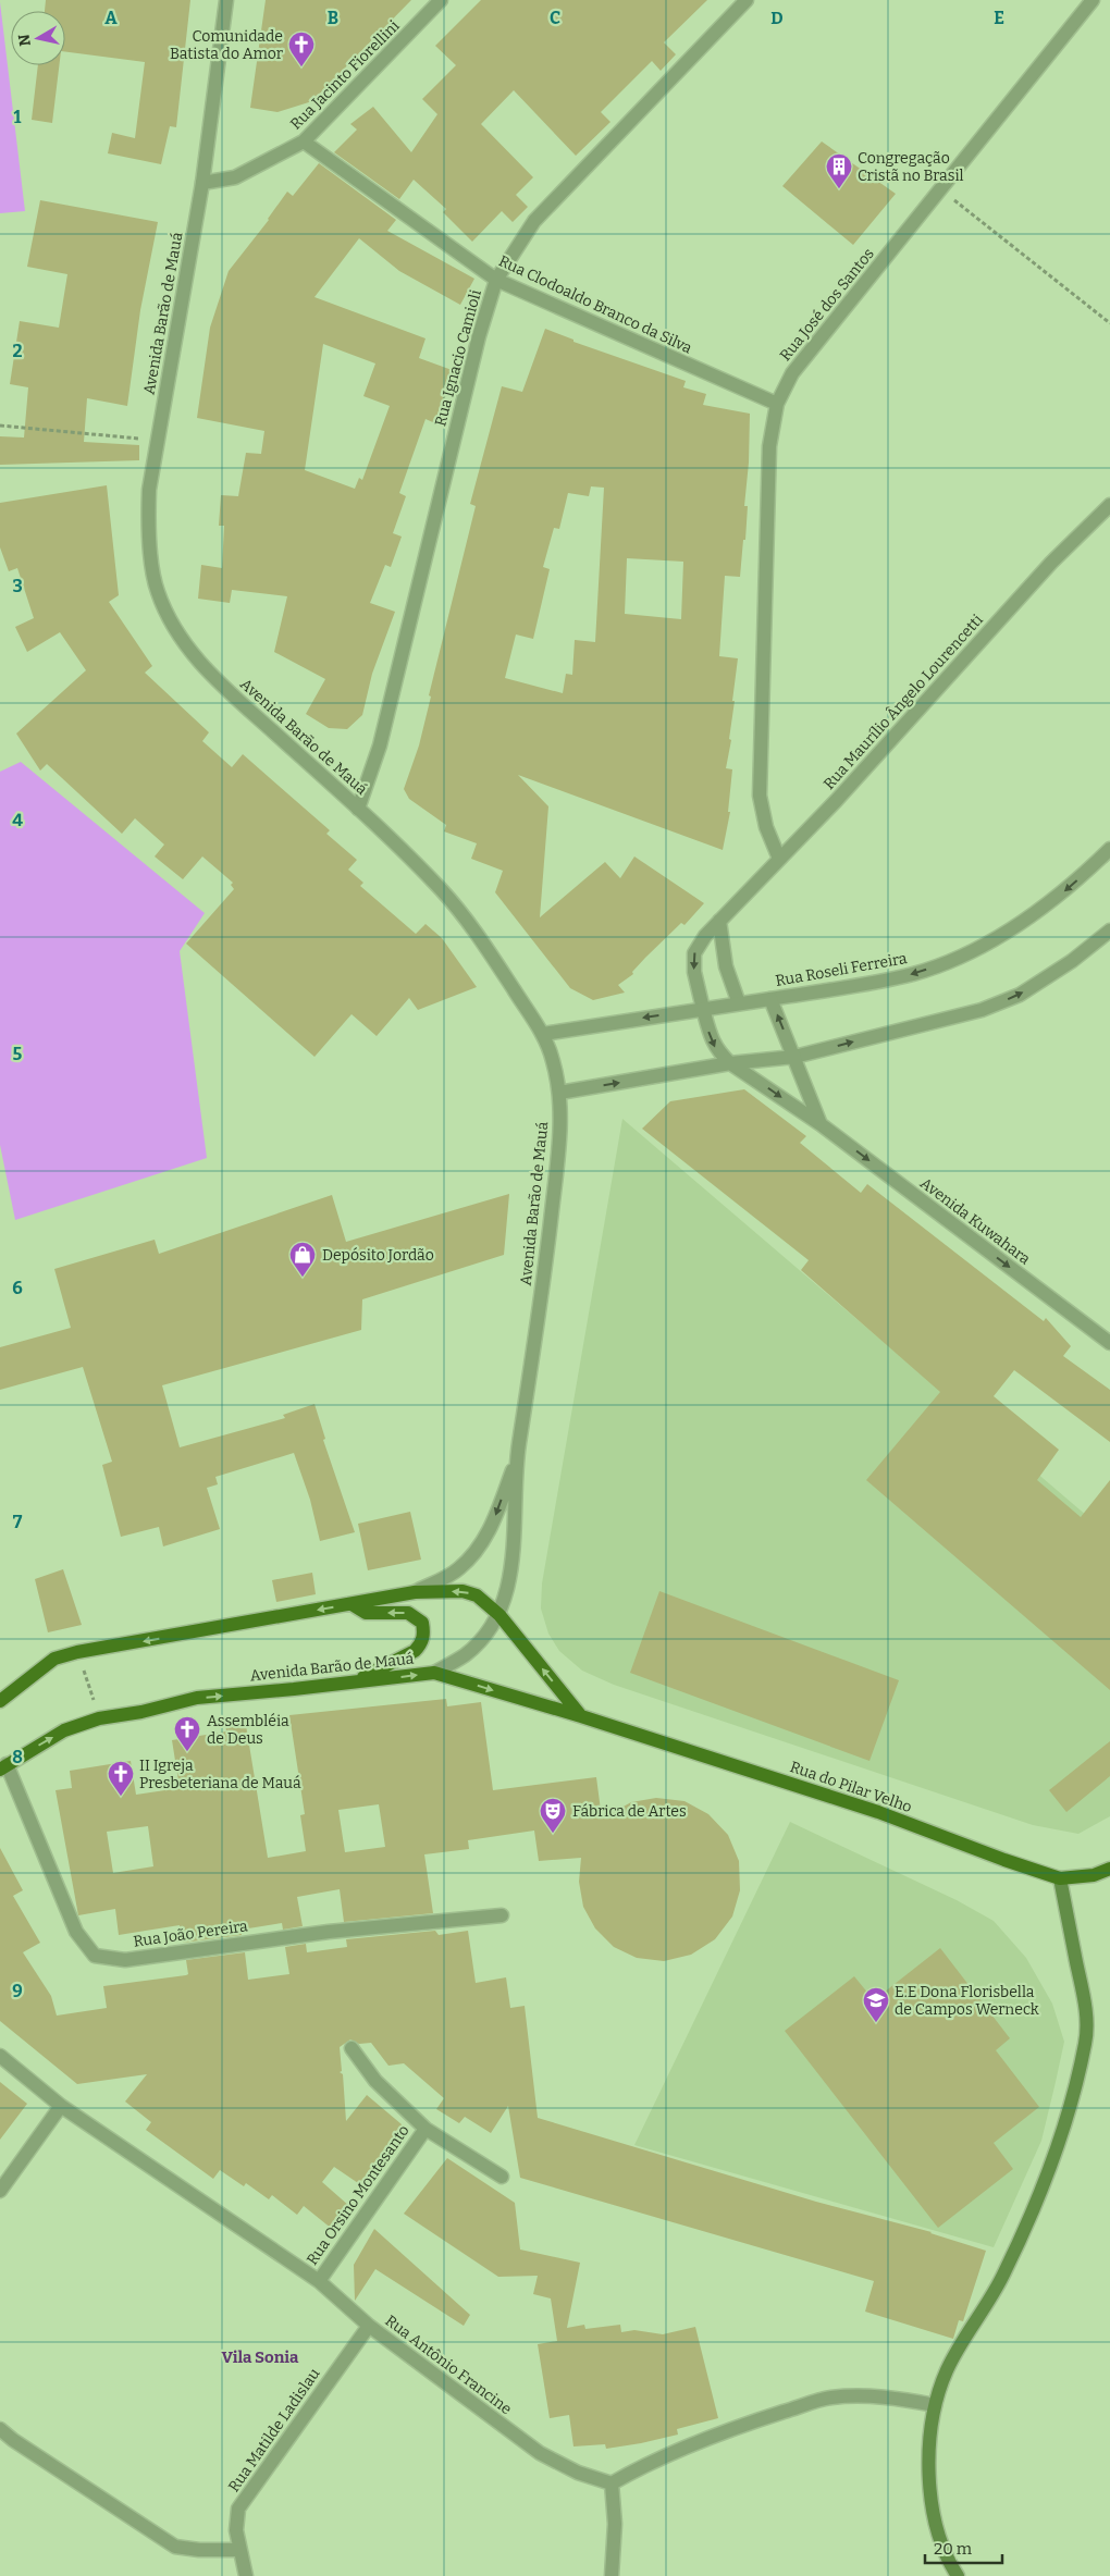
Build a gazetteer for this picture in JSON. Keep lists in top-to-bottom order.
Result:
{
  "streets": {
    "main road": ["Avenida Barão de Mauá", "Rua do Pilar Velho"],
    "street": [
      "Rua Jacinto Fiorellini",
      "Rua Clodoaldo Branco da Silva",
      "Rua José dos Santos",
      "Rua Ignacio Camioli",
      "Rua Maurílio Ângelo Lourencetti",
      "Rua Roseli Ferreira",
      "Avenida Kuwahara",
      "Rua João Pereira",
      "Rua Orsino Montesanto",
      "Rua Antônio Francine",
      "Rua Matilde Ladislau"
    ]
  },
  "crossings": [
    ["Rua Jacinto Fiorellini", "Rua Clodoaldo Branco da Silva"],
    ["Rua Jacinto Fiorellini", "Avenida Barão de Mauá"],
    ["Rua Clodoaldo Branco da Silva", "Rua José dos Santos"],
    ["Rua Clodoaldo Branco da Silva", "Rua Ignacio Camioli"],
    ["Rua José dos Santos", "Rua Maurílio Ângelo Lourencetti"],
    ["Avenida Barão de Mauá", "Rua Ignacio Camioli"],
    ["Avenida Barão de Mauá", "Rua Roseli Ferreira"],
    ["Avenida Barão de Mauá", "Rua do Pilar Velho"],
    ["Avenida Barão de Mauá", "Rua João Pereira"],
    ["Rua Maurílio Ângelo Lourencetti", "Rua Roseli Ferreira"],
    ["Rua Maurílio Ângelo Lourencetti", "Avenida Kuwahara"],
    ["Rua Roseli Ferreira", "Avenida Kuwahara"],
    ["Rua Orsino Montesanto", "Rua Antônio Francine"],
    ["Rua Antônio Francine", "Rua Matilde Ladislau"]
  ],
  "one_way": ["Avenida Kuwahara"],
  "districts": ["Vila Sonia"],
  "places": {
    "church": ["Comunidade Batista do Amor", "Assembléia de Deus", "II Igreja Presbeteriana de Mauá"],
    "building": ["Congregação Cristã no Brasil"],
    "shop": ["Depósito Jordão"],
    "theatre": ["Fábrica de Artes"],
    "school or university": ["E.E Dona Florisbella de Campos Werneck"]
  },
  "scale_bar": "20 m",
  "north": "left",
  "grid": {
    "columns": [
      "A",
      "B",
      "C",
      "D",
      "E"
    ],
    "rows": [
      "1",
      "2",
      "3",
      "4",
      "5",
      "6",
      "7",
      "8",
      "9"
    ]
  }
}
